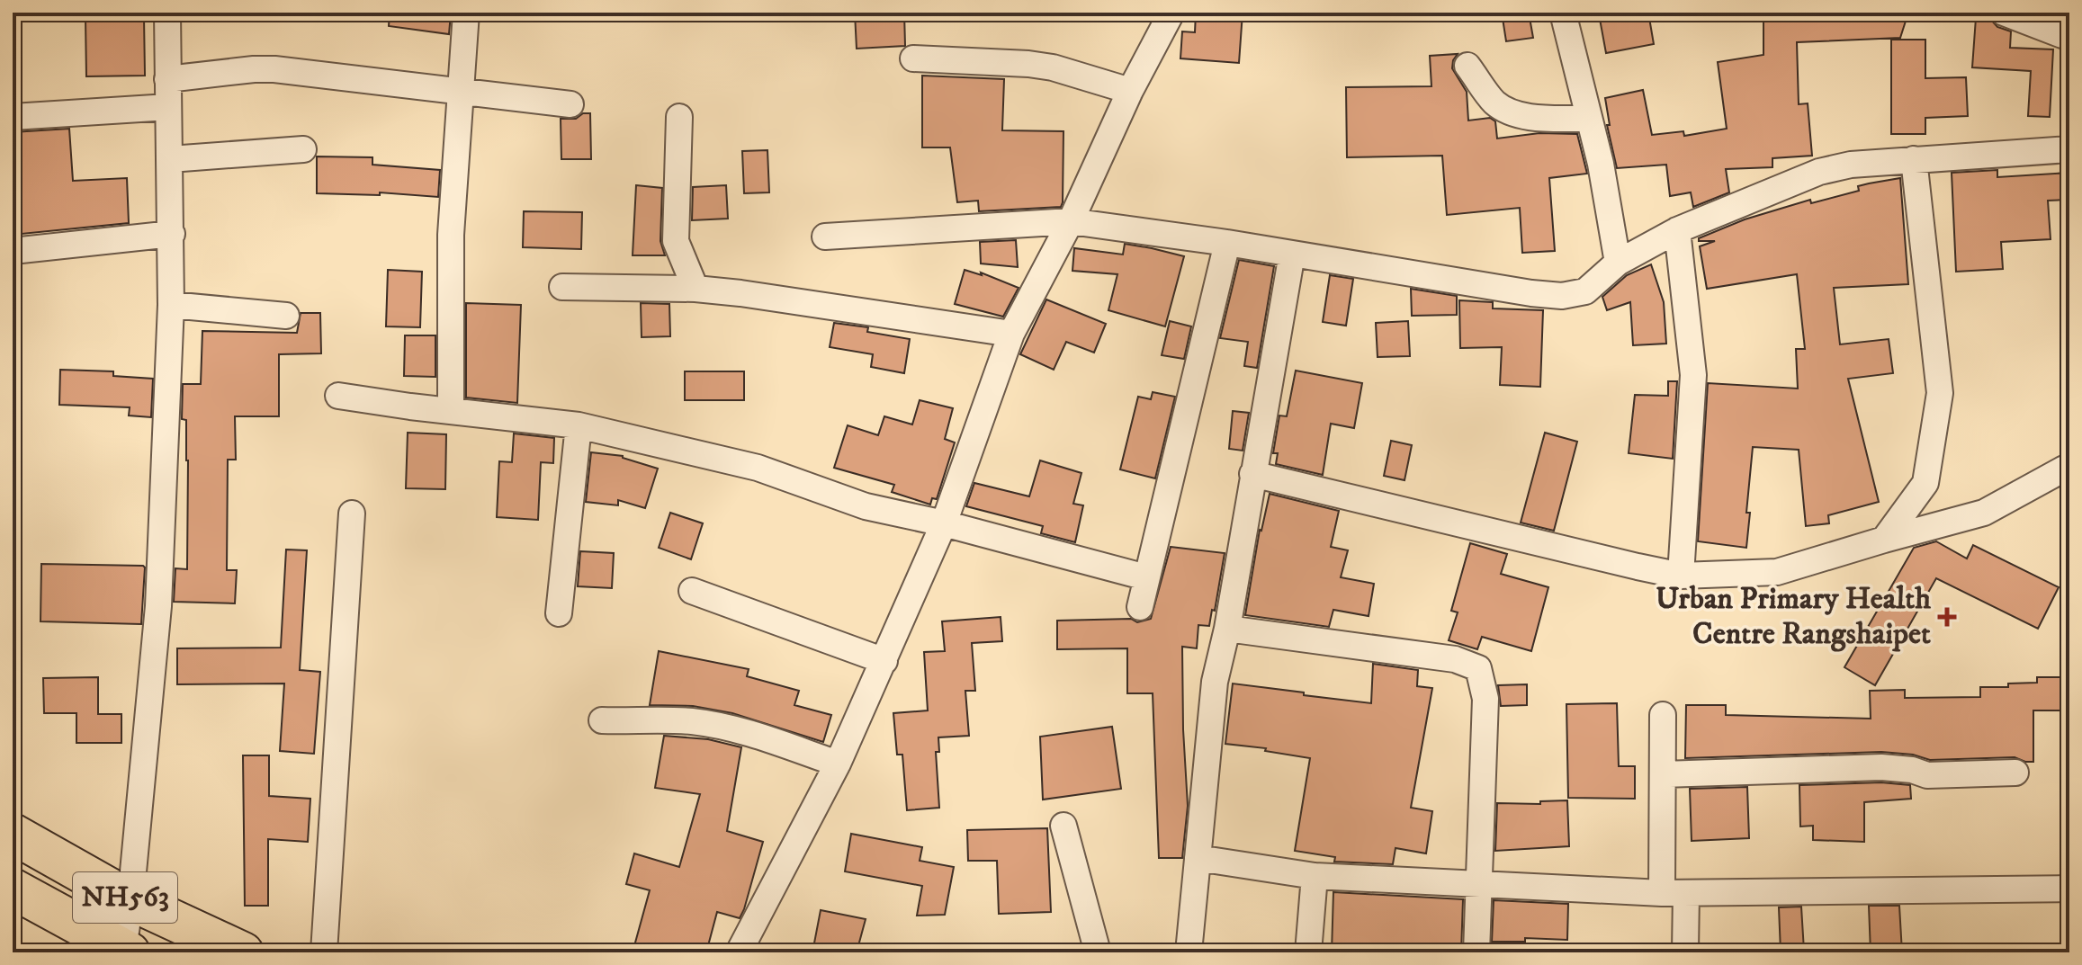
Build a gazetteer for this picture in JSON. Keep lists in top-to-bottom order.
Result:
{
  "streets": {
    "highway": ["NH563"]
  },
  "places": {
    "health": ["Urban Primary Health Centre Rangshaipet"]
  }
}
